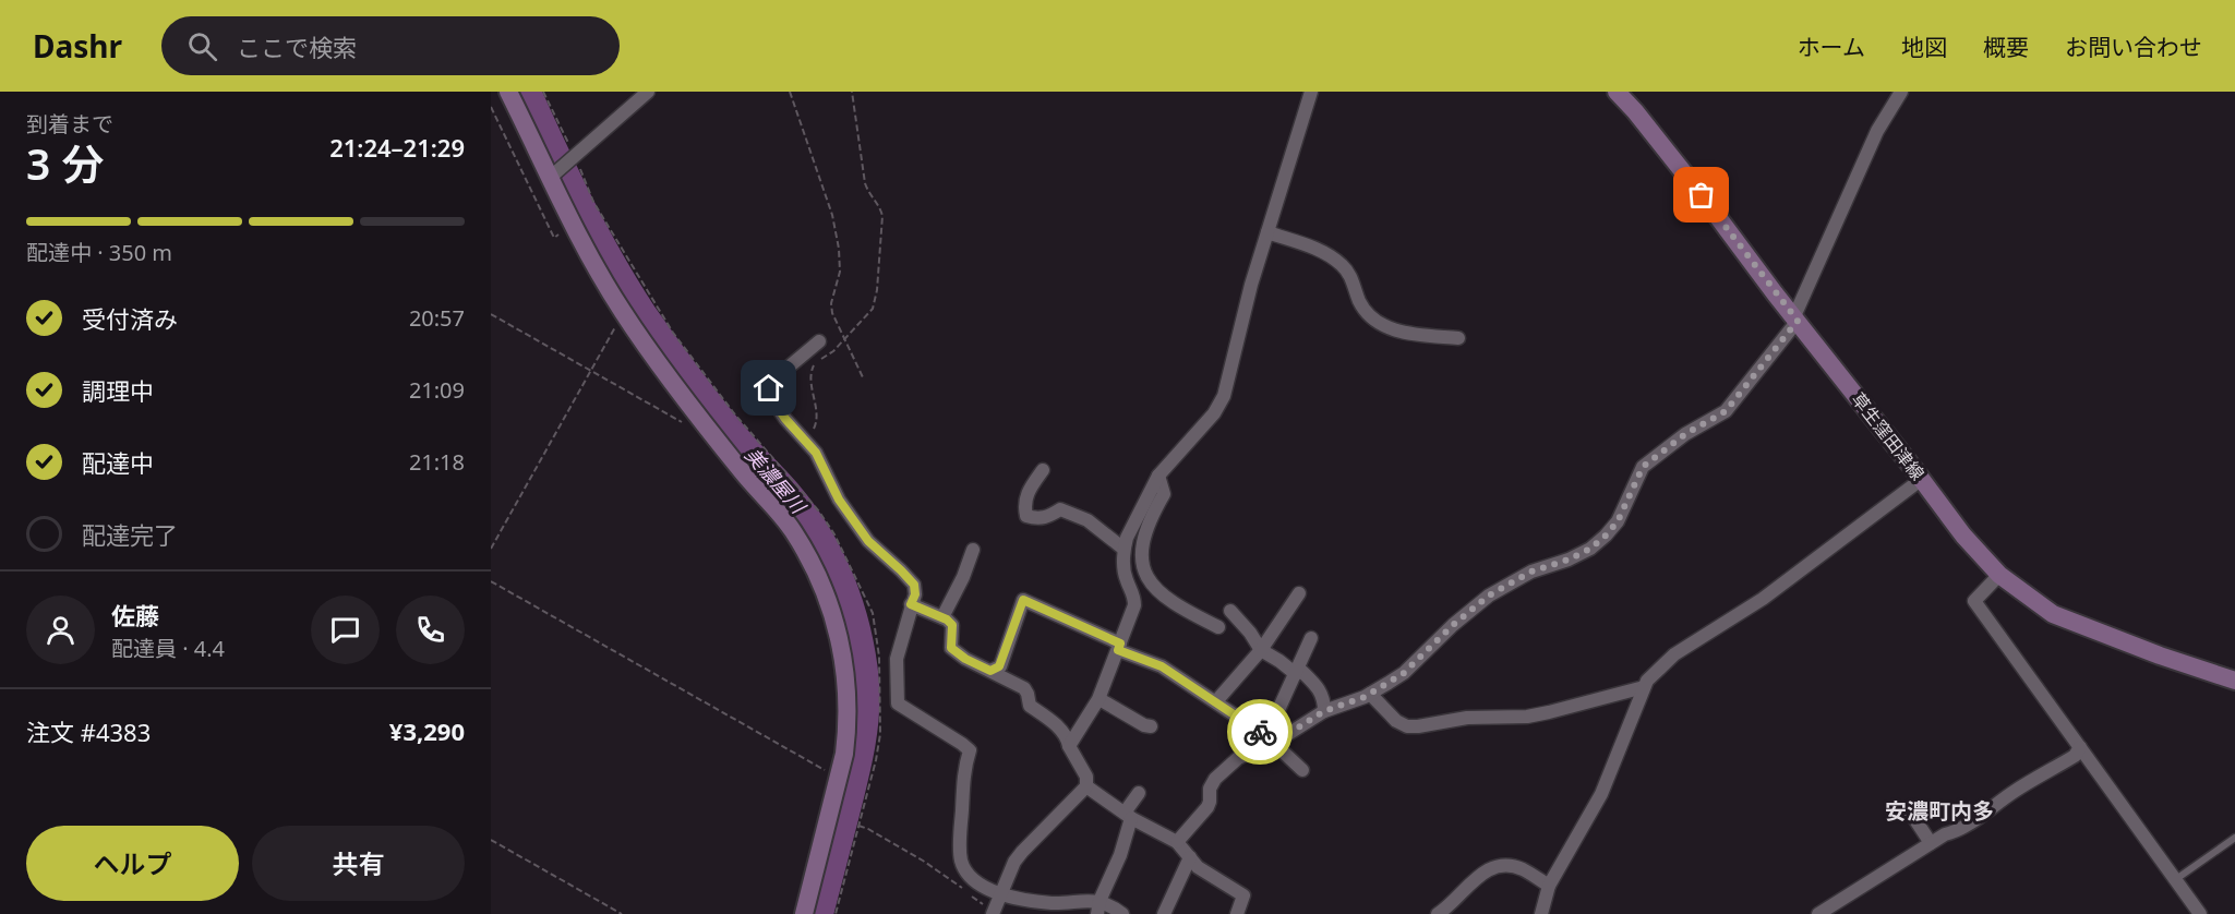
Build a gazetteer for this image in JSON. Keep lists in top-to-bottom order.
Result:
{
  "streets": {
    "street": ["草生窪田津線"]
  },
  "districts": ["安濃町内多"],
  "water": ["美濃屋川"],
  "page": {
    "header": "Dashr",
    "search": "ここで検索",
    "nav": [
      "ホーム",
      "地図",
      "概要",
      "お問い合わせ"
    ],
    "heading": ["3 分", "到着まで", "21:24–21:29"],
    "panel": [
      "佐藤",
      "配達員 · 4.4",
      "注文 #4383",
      "¥3,290"
    ],
    "bar": "配達中 · 350 m",
    "list": [
      ["受付済み", "20:57"],
      ["調理中", "21:09"],
      ["配達中", "21:18"],
      "配達完了"
    ],
    "buttons": ["ヘルプ", "共有"]
  }
}
